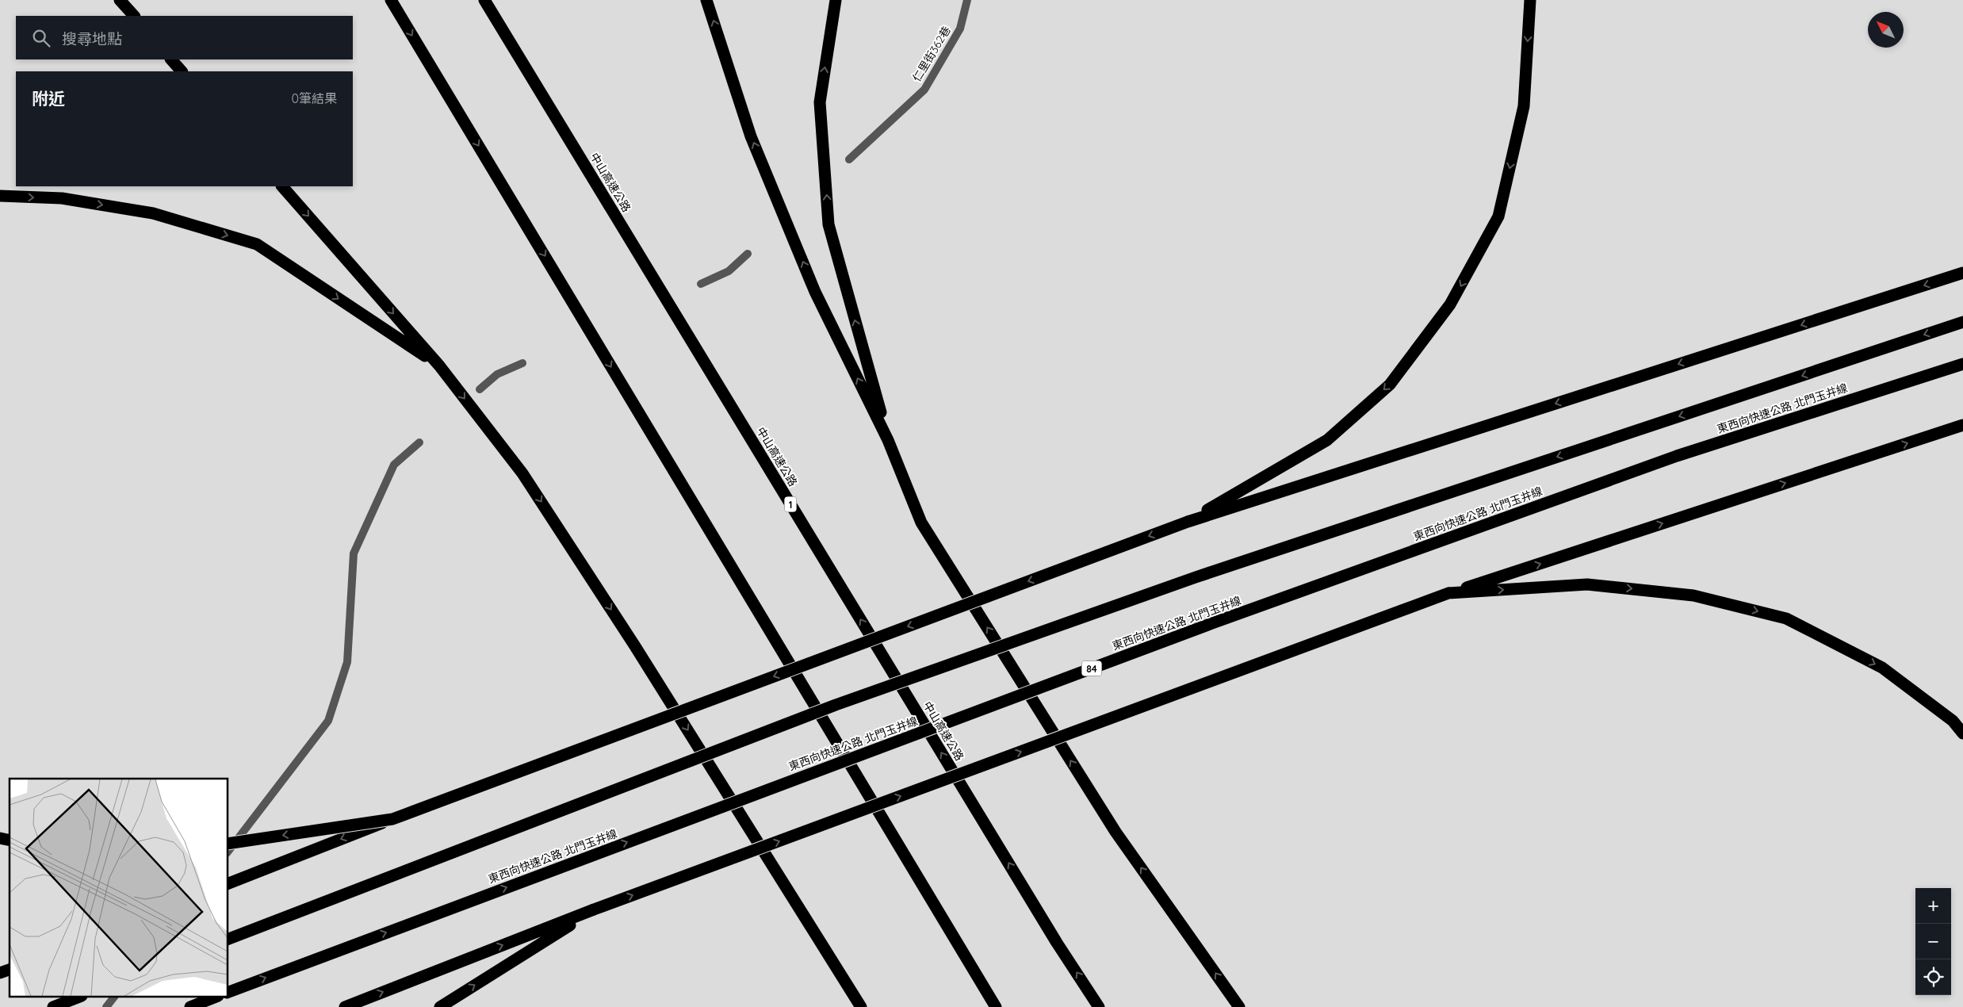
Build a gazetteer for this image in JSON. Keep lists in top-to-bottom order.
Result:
{
  "streets": {
    "highway": [
      "中山高速公路",
      "東西向快速公路 北門玉井線",
      "1",
      "84"
    ],
    "lane": ["仁里街362巷"]
  },
  "north": "top left",
  "page": {
    "search": "搜尋地點",
    "heading": ["附近", "0筆結果"],
    "map_buttons": ["+", "−"]
  }
}
